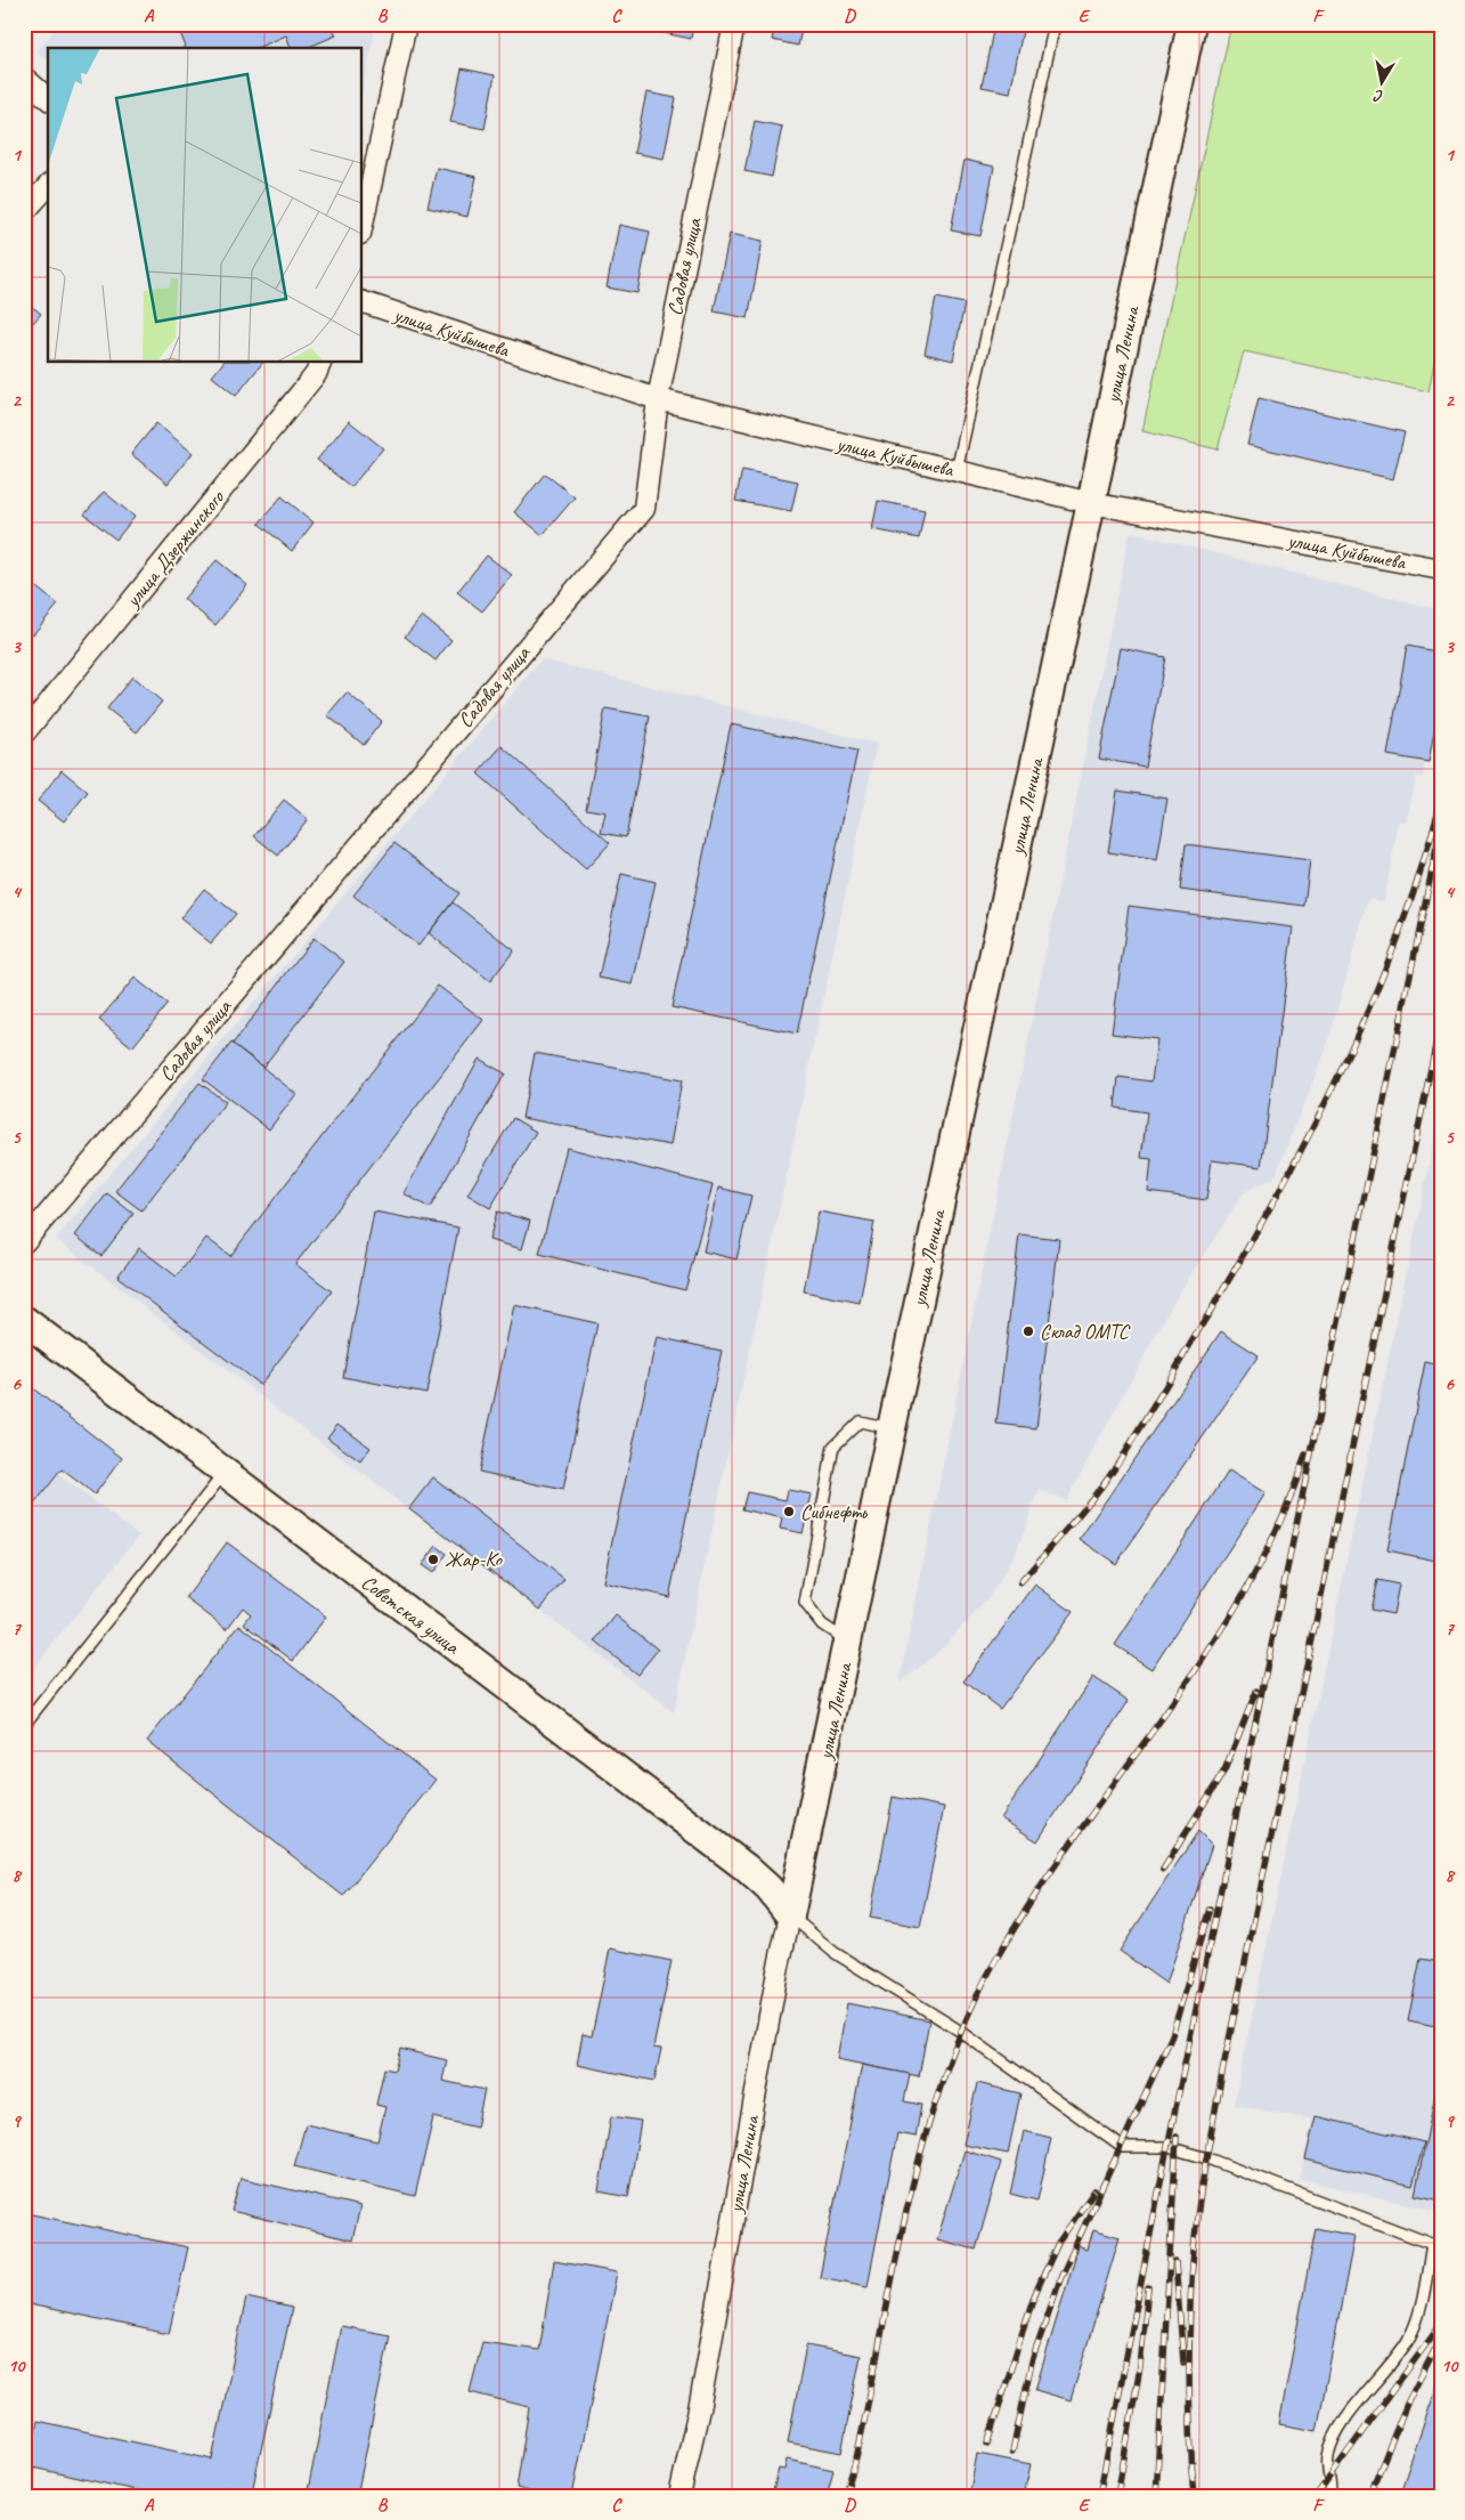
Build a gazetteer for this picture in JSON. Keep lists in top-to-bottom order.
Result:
{
  "streets": {
    "street": [
      "Садовая улица",
      "улица Куйбышева",
      "улица Ленина",
      "улица Дзержинского",
      "Советская улица"
    ]
  },
  "crossings": [
    ["Садовая улица", "улица Куйбышева"],
    ["улица Куйбышева", "улица Ленина"],
    ["улица Ленина", "Советская улица"]
  ],
  "places": ["Склад ОМТС", "Сибнефть", "Жар-Ко"],
  "north": "bottom",
  "grid": {
    "columns": [
      "A",
      "B",
      "C",
      "D",
      "E",
      "F"
    ],
    "rows": [
      "1",
      "2",
      "3",
      "4",
      "5",
      "6",
      "7",
      "8",
      "9",
      "10"
    ]
  }
}
